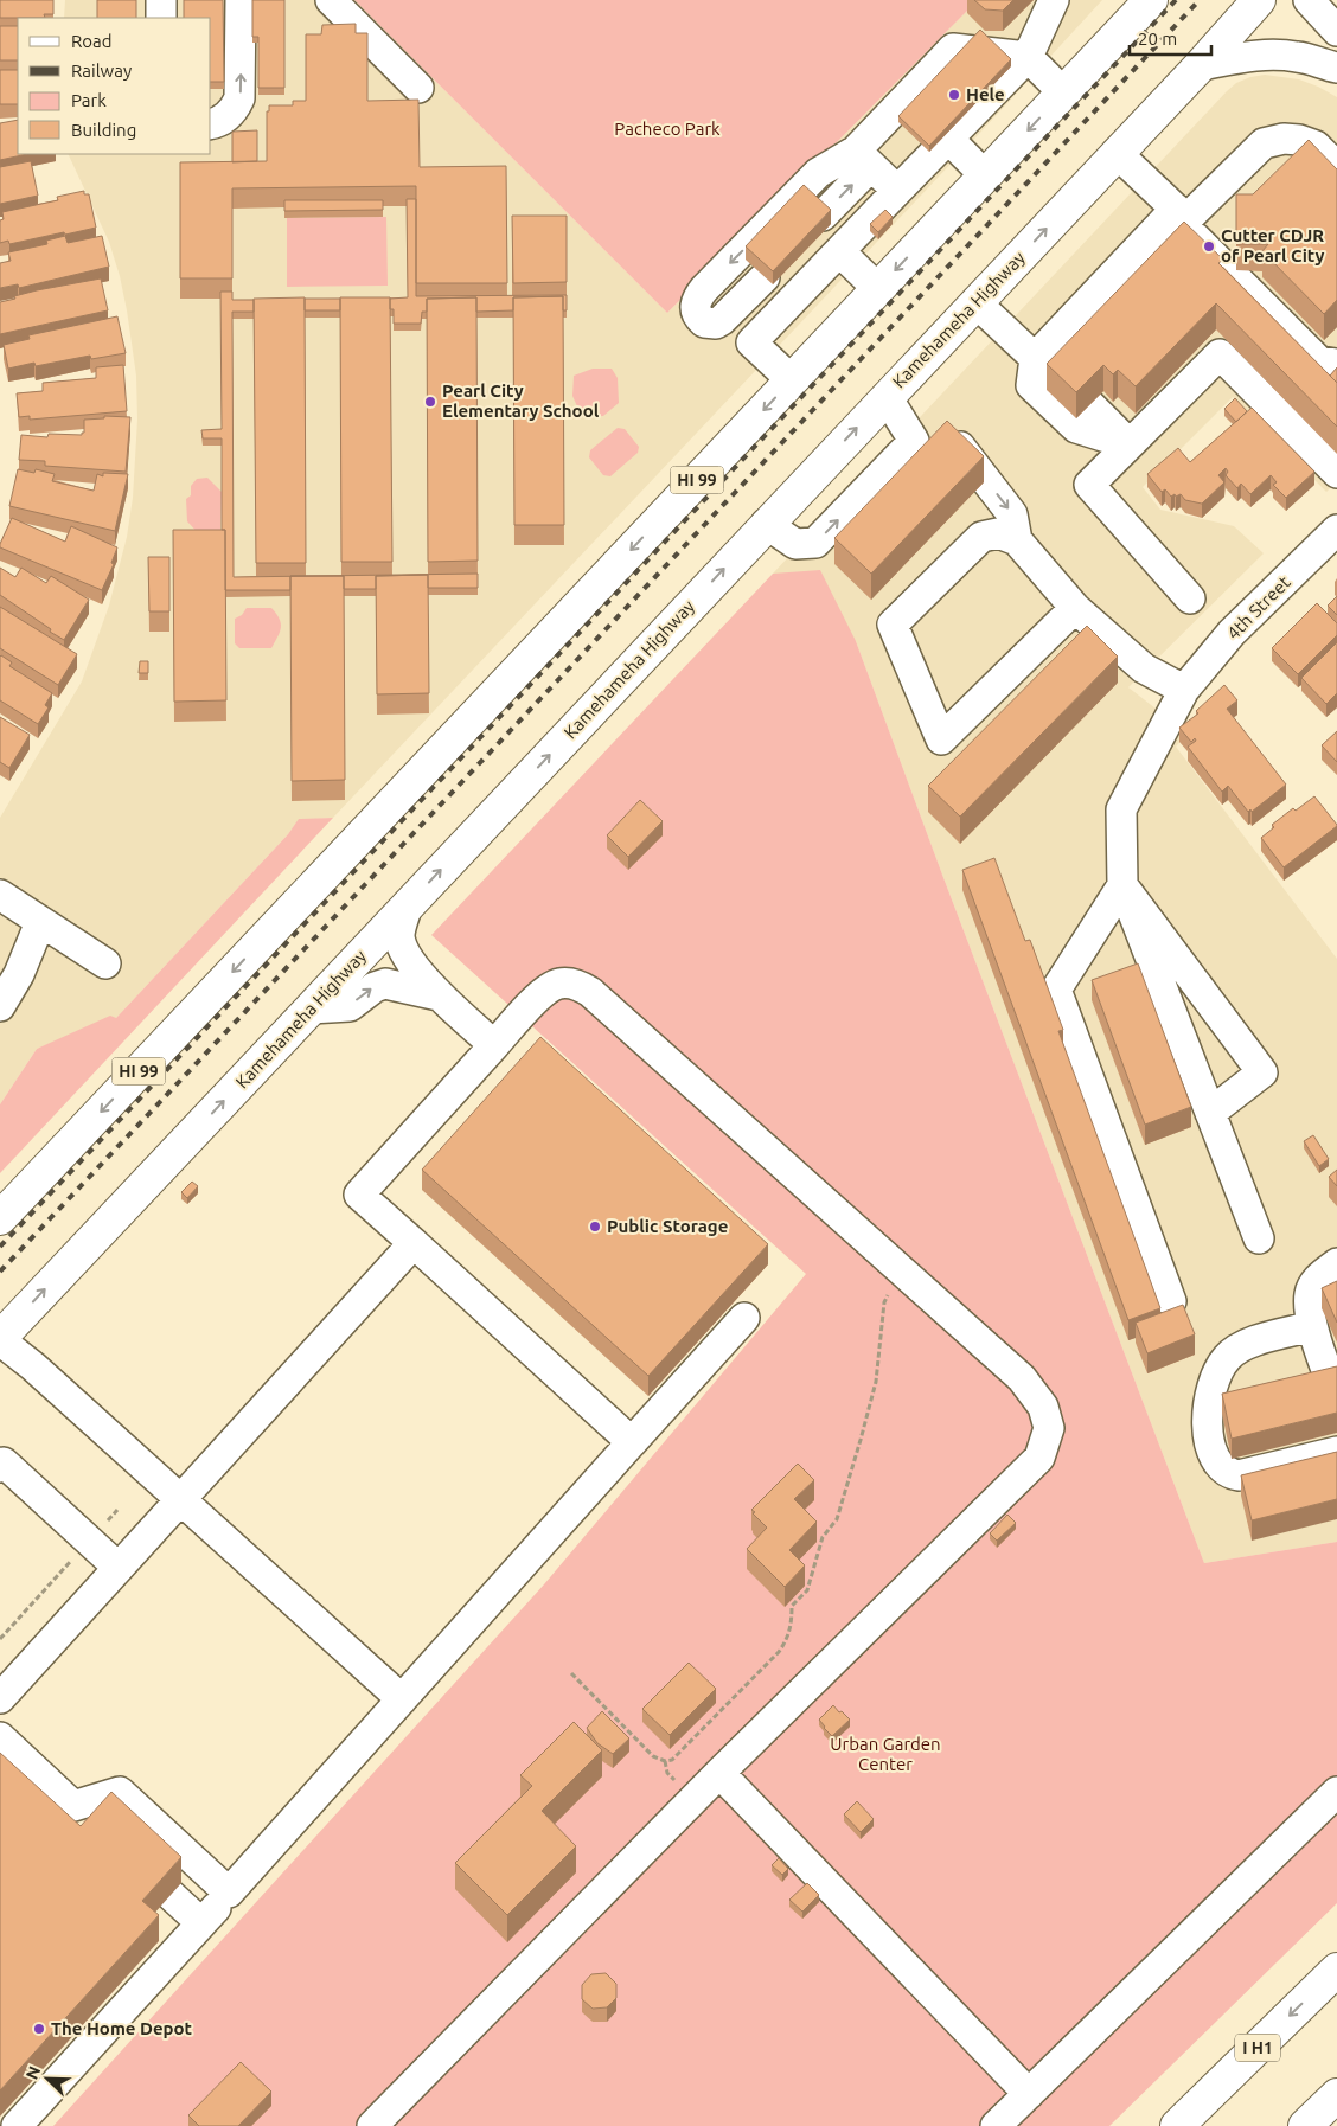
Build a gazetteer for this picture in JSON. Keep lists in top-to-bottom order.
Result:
{
  "streets": {
    "main road": ["Kamehameha Highway", "HI 99", "I H1"],
    "street": ["4th Street"]
  },
  "parks": ["Pacheco Park", "Urban Garden Center"],
  "places": [
    "Hele",
    "Cutter CDJR of Pearl City",
    "Pearl City Elementary School",
    "Public Storage",
    "The Home Depot"
  ],
  "legend": [
    "Road",
    "Railway",
    "Park",
    "Building"
  ],
  "scale_bar": "20 m",
  "north": "top left"
}
